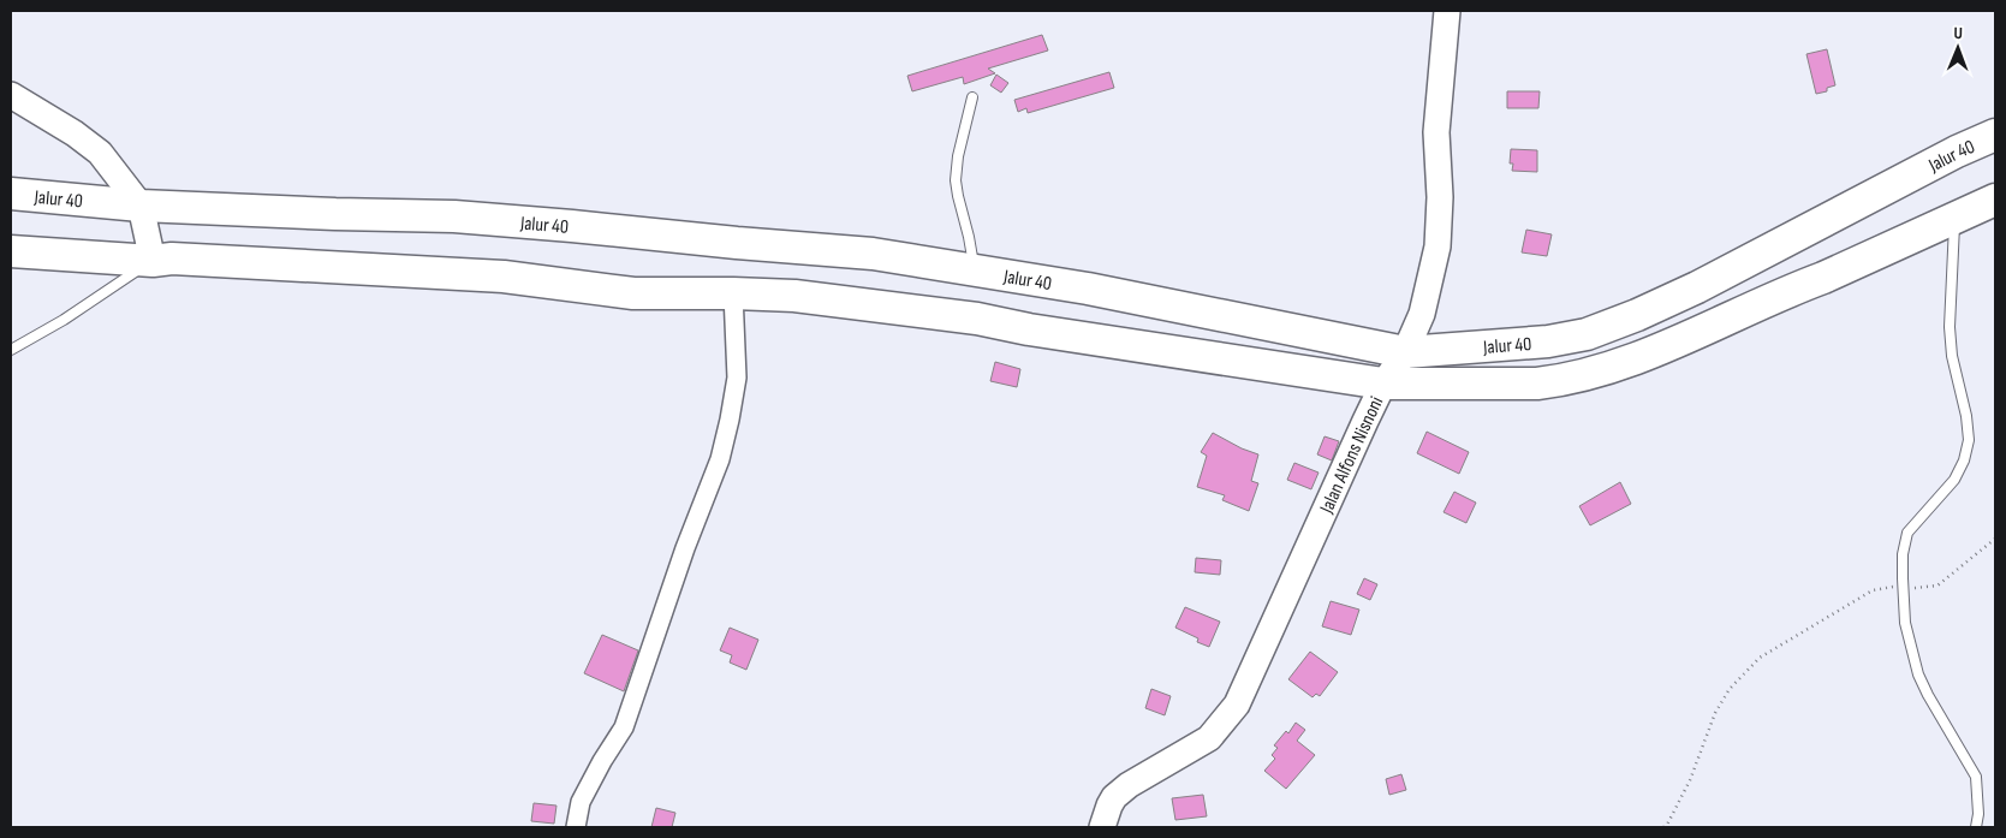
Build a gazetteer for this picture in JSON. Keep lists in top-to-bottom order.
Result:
{
  "streets": {
    "highway": ["Jalur 40"],
    "main road": ["Jalan Alfons Nisnoni"]
  },
  "crossings": [
    ["Jalur 40", "Jalan Alfons Nisnoni"]
  ],
  "north": "top"
}
